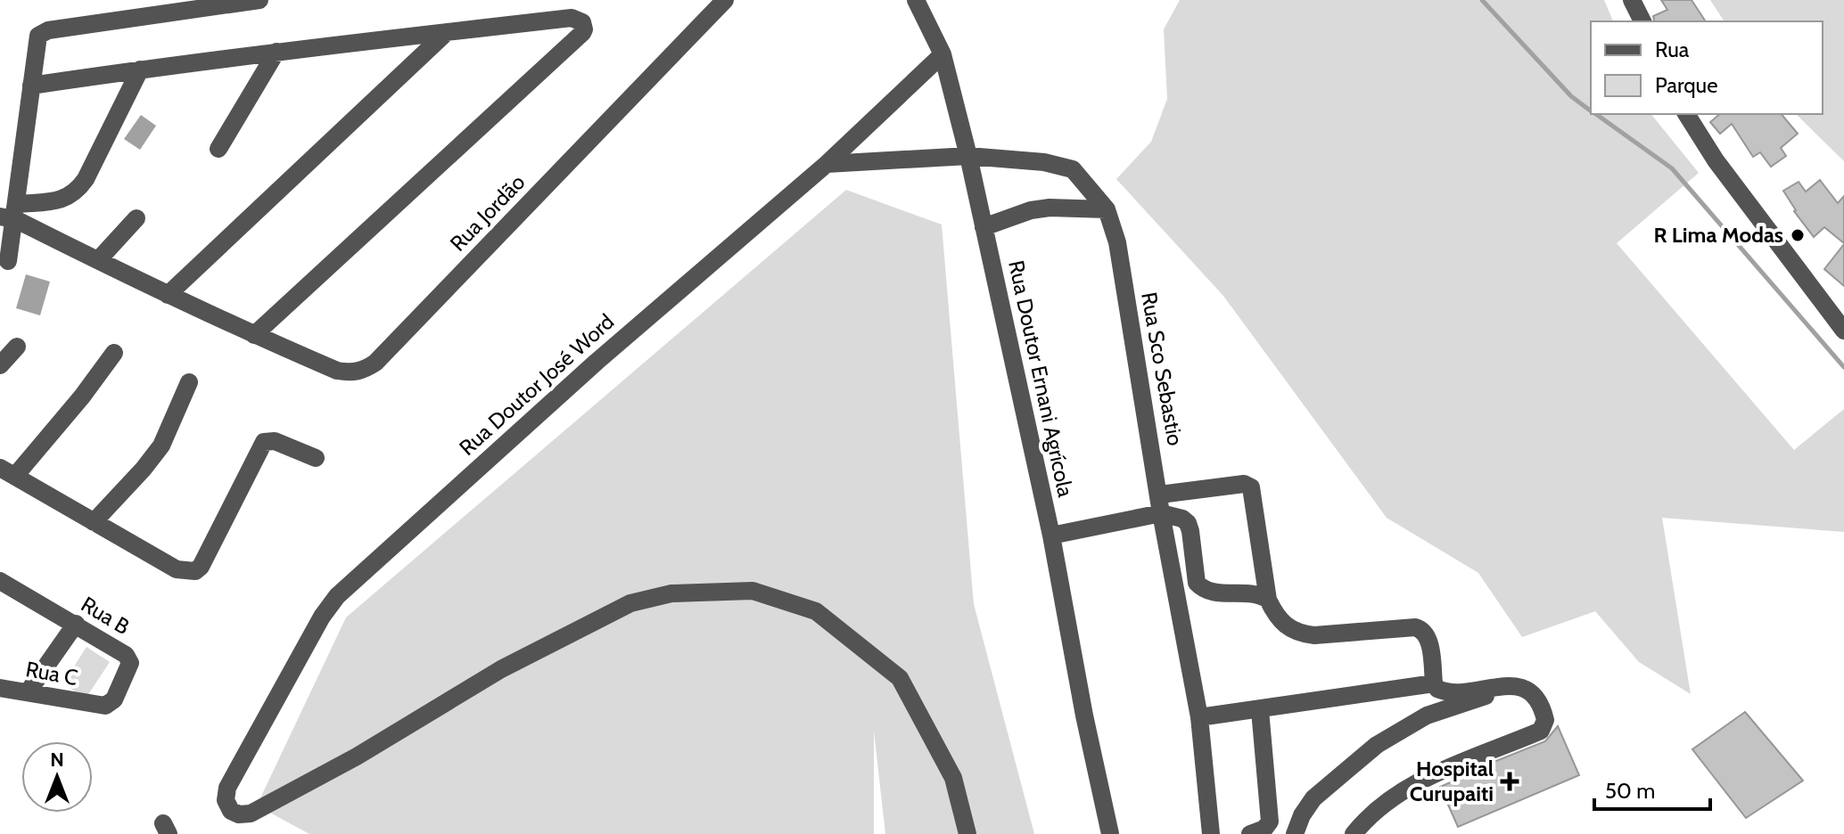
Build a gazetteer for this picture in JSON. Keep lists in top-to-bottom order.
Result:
{
  "streets": {
    "street": [
      "Rua Jordão",
      "Rua Sco Sebastio",
      "Rua Doutor Ernani Agrícola",
      "Rua Doutor José Word",
      "Rua B",
      "Rua C"
    ]
  },
  "crossings": [
    ["Rua Sco Sebastio", "Rua Doutor Ernani Agrícola"],
    ["Rua Sco Sebastio", "Rua Doutor José Word"],
    ["Rua Doutor Ernani Agrícola", "Rua Doutor José Word"],
    ["Rua B", "Rua C"]
  ],
  "places": {
    "other": ["R Lima Modas"],
    "health": ["Hospital Curupaiti"]
  },
  "legend": ["Rua", "Parque"],
  "scale_bar": "50 m",
  "north": "top"
}
